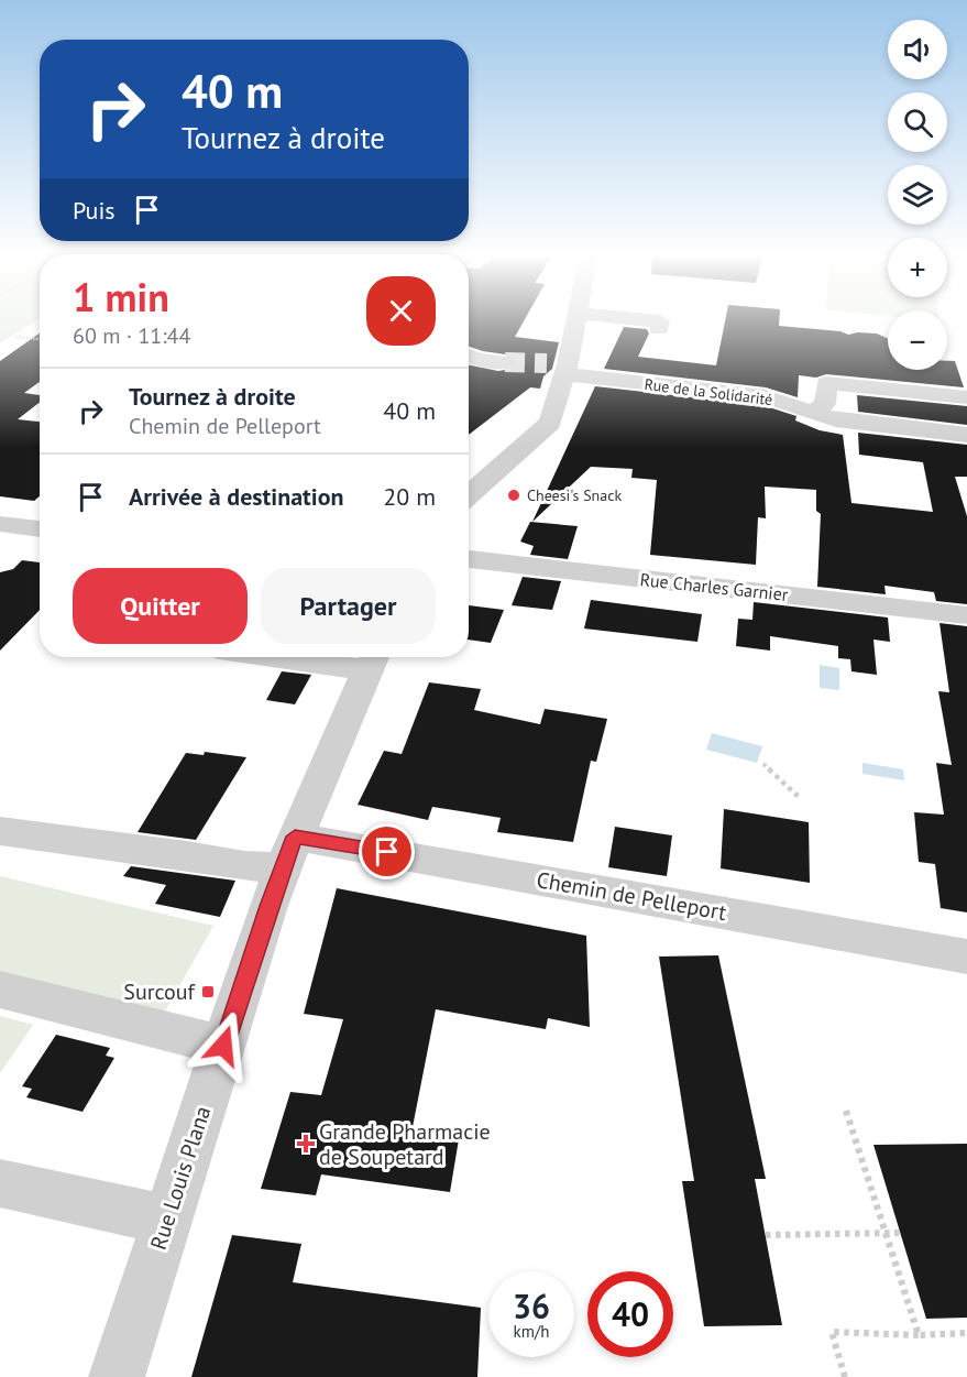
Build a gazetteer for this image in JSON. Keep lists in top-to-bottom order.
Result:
{
  "streets": {
    "street": [
      "Rue de la Solidarité",
      "Rue Charles Garnier",
      "Chemin de Pelleport",
      "Rue Louis Plana"
    ]
  },
  "crossings": [
    ["Chemin de Pelleport", "Rue Louis Plana"]
  ],
  "places": {
    "other": ["Cheesi's Snack"],
    "transit": ["Surcouf"],
    "health": ["Grande Pharmacie de Soupetard"]
  },
  "page": {
    "map_buttons": ["+", "−"],
    "turn": ["40 m", "Tournez à droite"],
    "then": "Puis",
    "heading": ["1 min", "60 m · 11:44"],
    "list": [
      {
        "name": "Tournez à droite",
        "note": "Chemin de Pelleport",
        "value": "40 m"
      },
      {
        "name": "Arrivée à destination",
        "value": "20 m"
      }
    ],
    "buttons": ["Quitter", "Partager"],
    "speed": "36 km/h",
    "limit": "40"
  }
}
